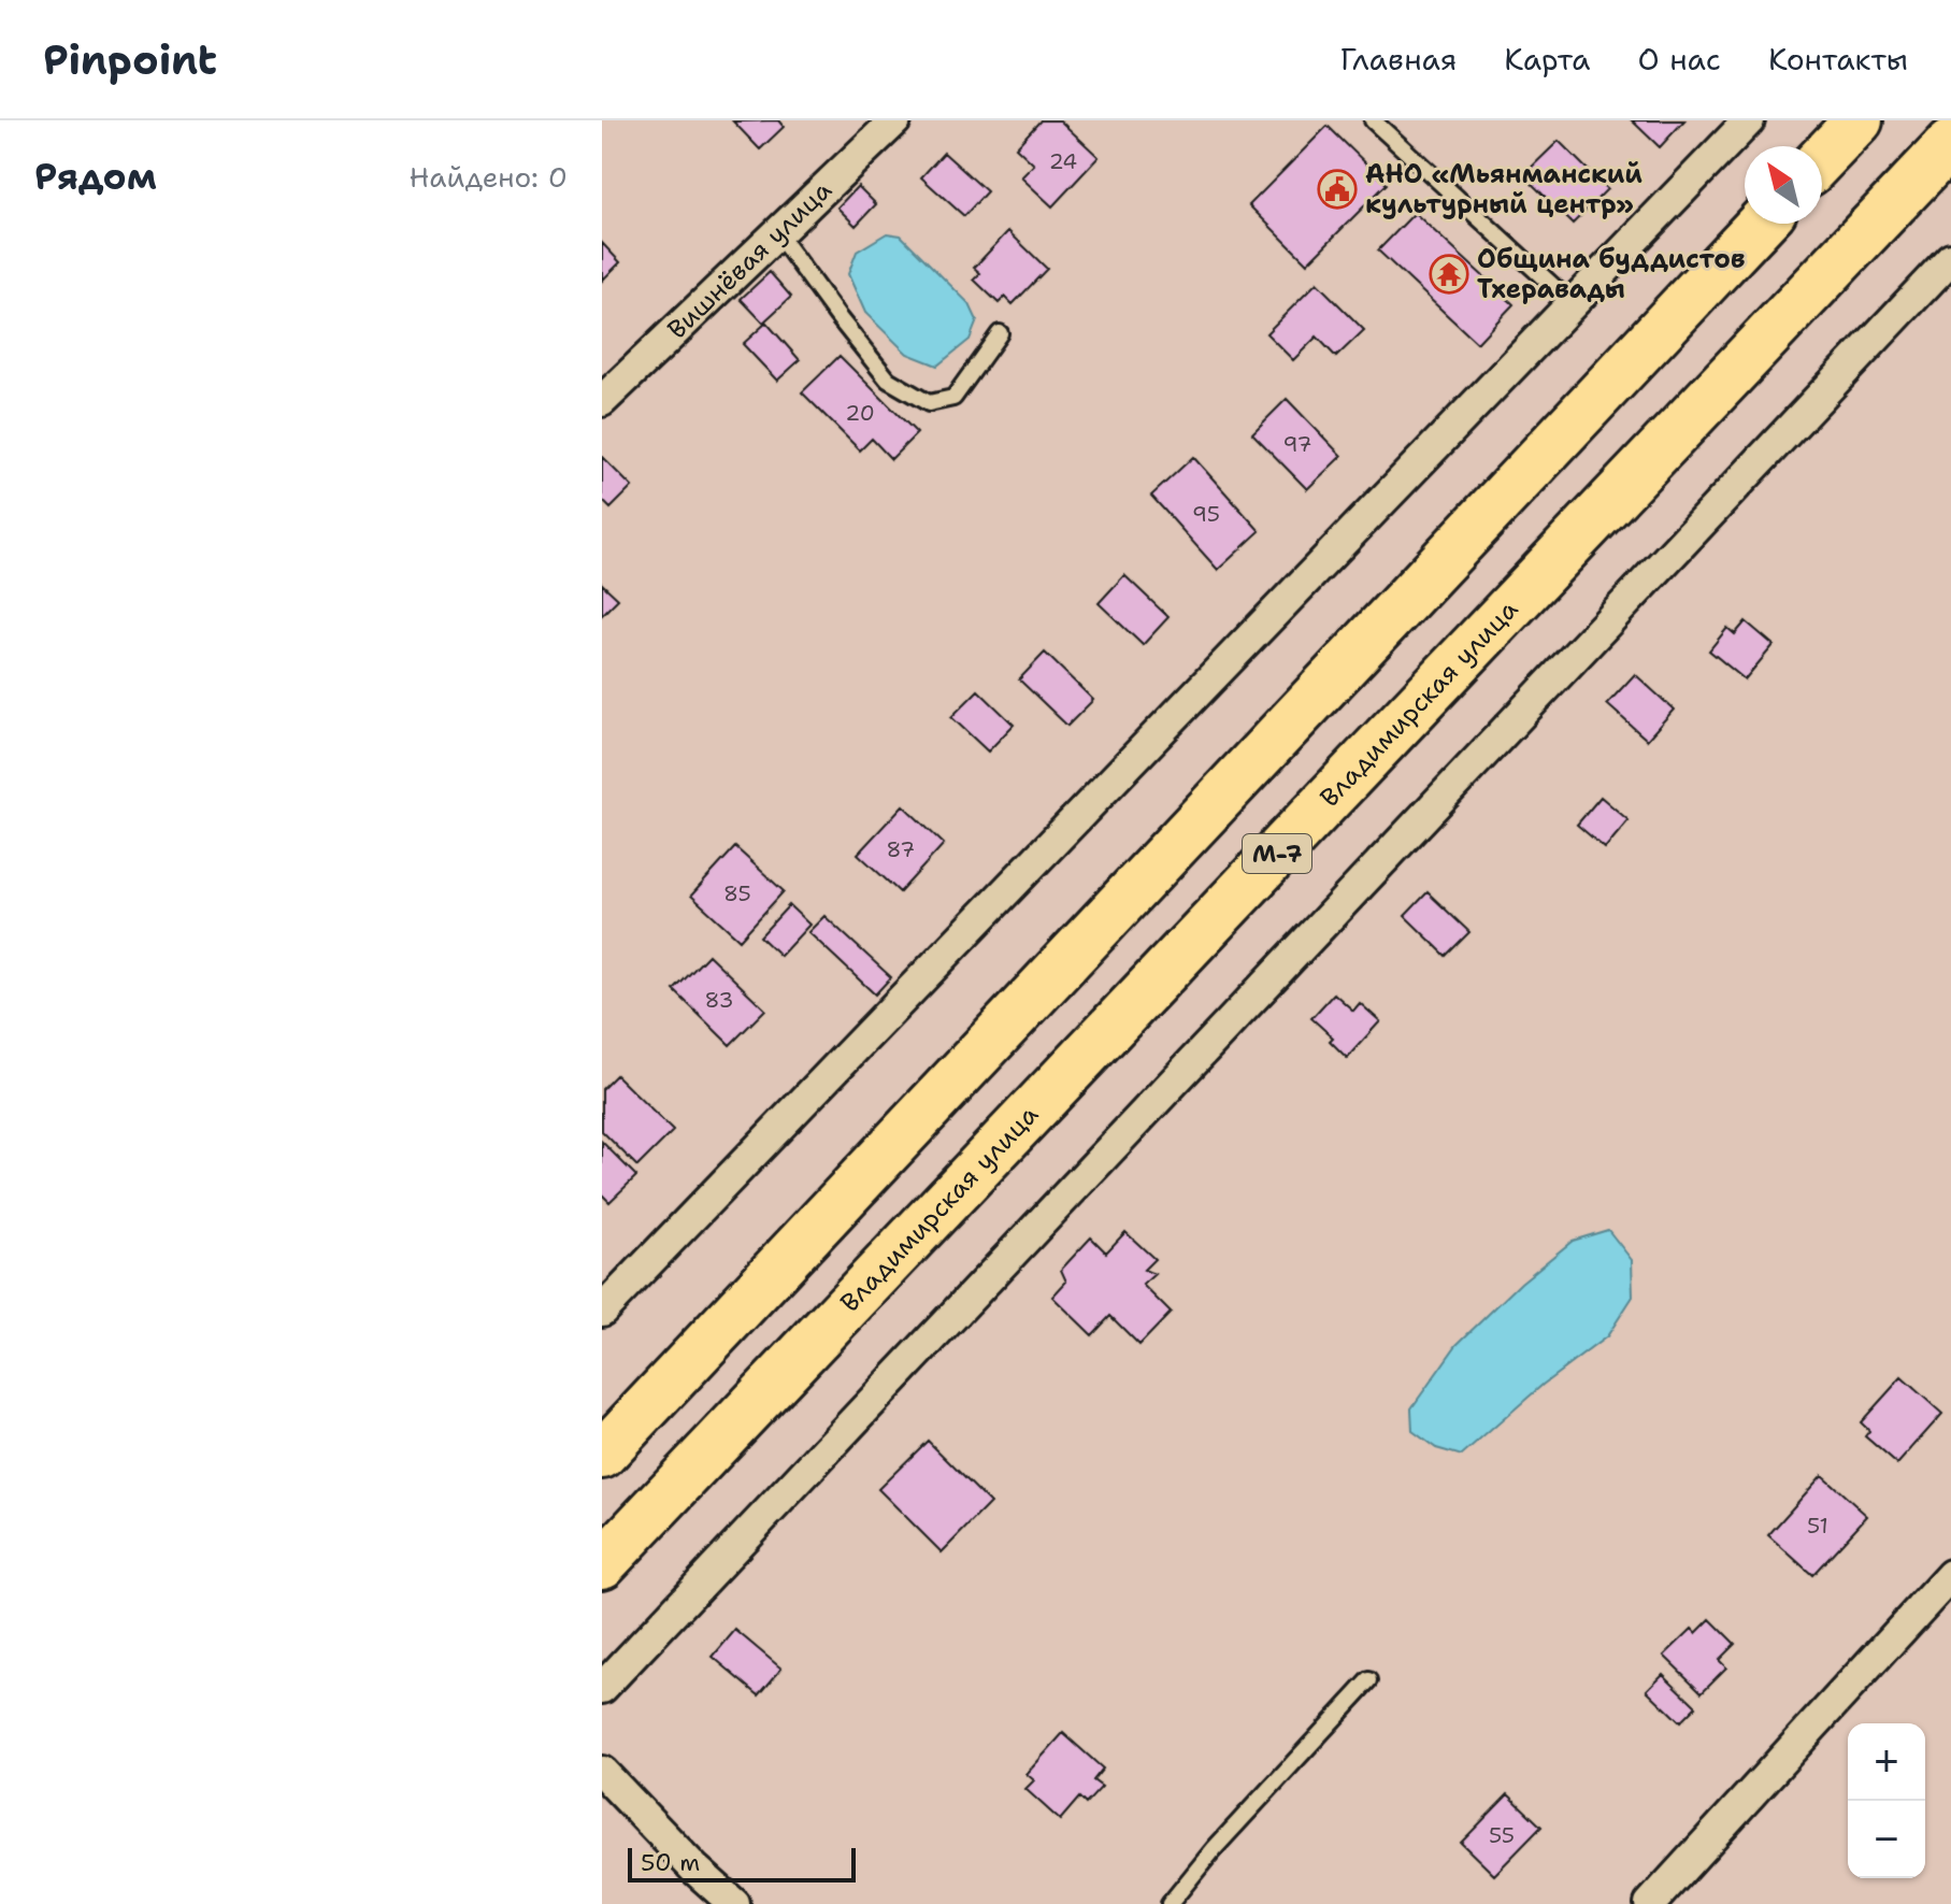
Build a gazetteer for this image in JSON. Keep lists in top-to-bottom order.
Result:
{
  "streets": {
    "highway": ["Владимирская улица", "М-7"],
    "street": ["Вишнёвая улица"]
  },
  "places": {
    "public building": ["АНО «Мьянманский культурный центр»"],
    "temple": ["Община буддистов Тхеравады"]
  },
  "house_numbers": [
    "24",
    "20",
    "97",
    "95",
    "87",
    "85",
    "83",
    "51",
    "55"
  ],
  "scale_bar": "50 m",
  "north": "top left",
  "page": {
    "header": "Pinpoint",
    "nav": [
      "Главная",
      "Карта",
      "О нас",
      "Контакты"
    ],
    "heading": ["Рядом", "Найдено: 0"],
    "map_buttons": ["+", "−"],
    "scale": "50 m"
  }
}
